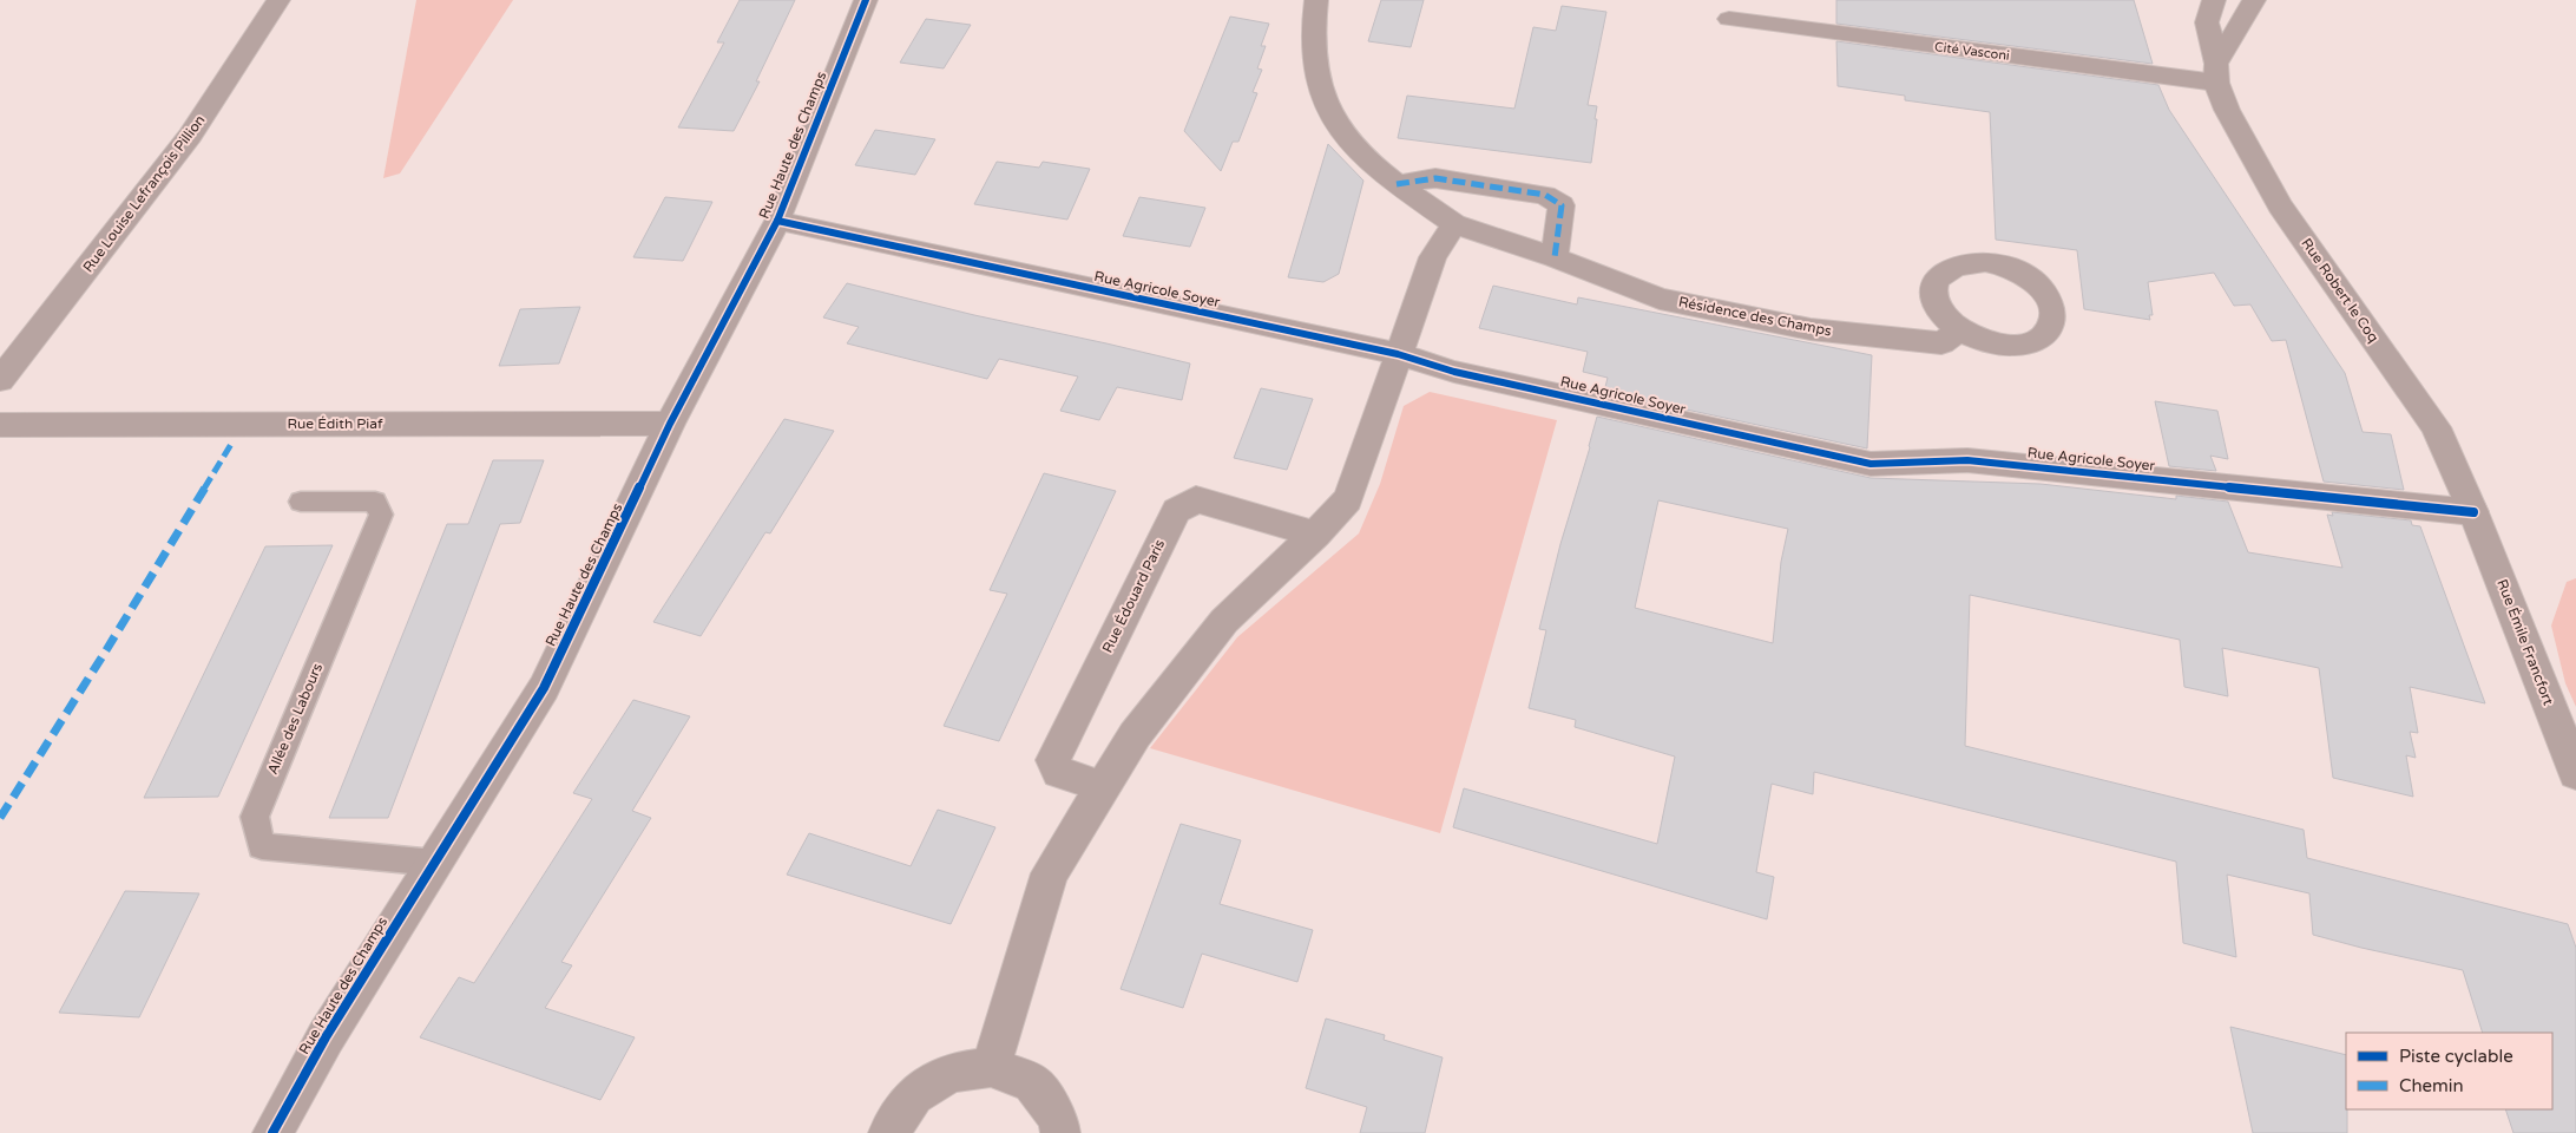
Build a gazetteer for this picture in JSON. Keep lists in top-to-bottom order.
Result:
{
  "streets": {
    "street": [
      "Cité Vasconi",
      "Rue Haute des Champs",
      "Rue Louise Lefrançois Pillion",
      "Rue Agricole Soyer",
      "Rue Robert le Coq",
      "Résidence des Champs",
      "Rue Édith Piaf",
      "Rue Édouard Paris",
      "Rue Émile Francfort"
    ],
    "lane": ["Allée des Labours"]
  },
  "crossings": [
    ["Cité Vasconi", "Rue Robert le Coq"],
    ["Rue Haute des Champs", "Rue Agricole Soyer"],
    ["Rue Haute des Champs", "Rue Édith Piaf"],
    ["Rue Haute des Champs", "Allée des Labours"],
    ["Rue Agricole Soyer", "Rue Robert le Coq"],
    ["Rue Agricole Soyer", "Rue Émile Francfort"],
    ["Rue Robert le Coq", "Rue Émile Francfort"]
  ],
  "legend": ["Piste cyclable", "Chemin"]
}
